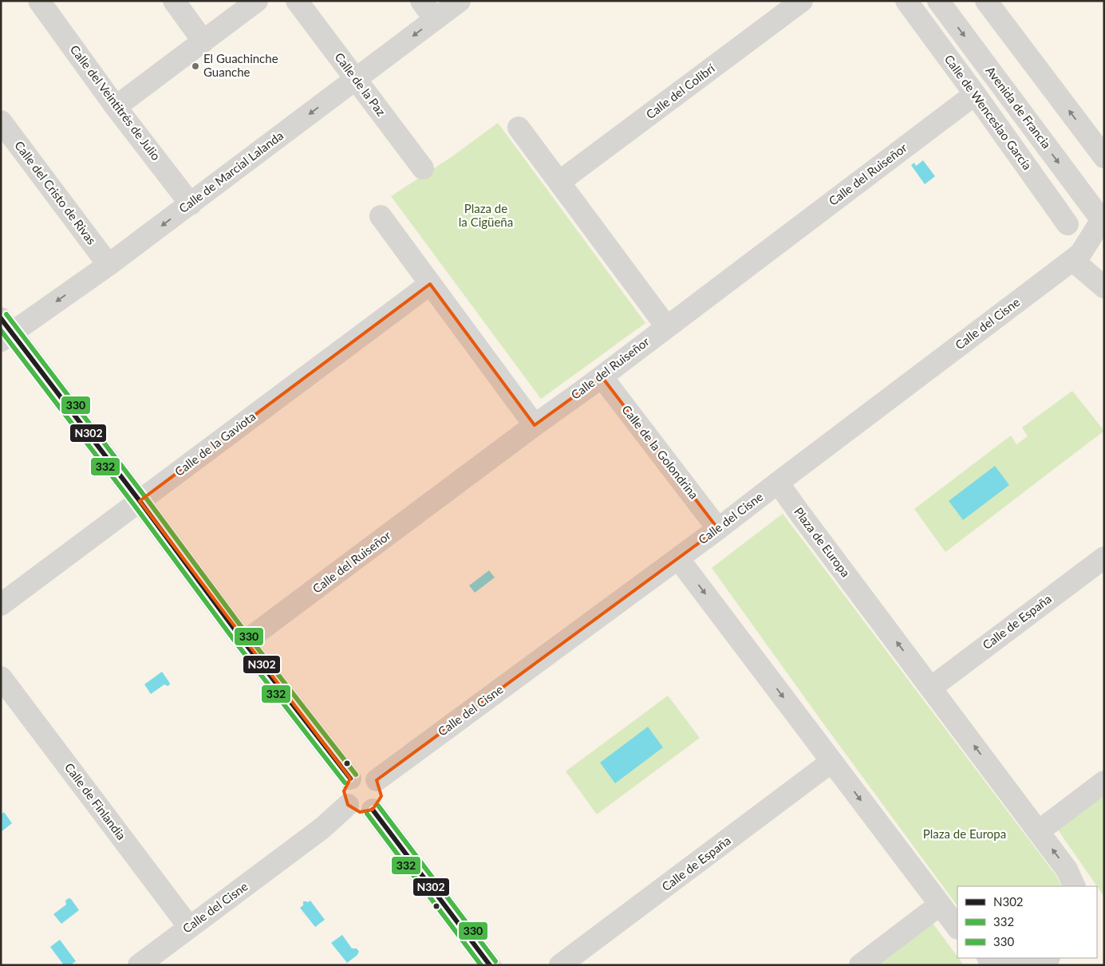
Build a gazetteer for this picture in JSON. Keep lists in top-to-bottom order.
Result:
{
  "streets": {
    "street": [
      "Calle de la Paz",
      "Calle del Colibrí",
      "Calle del Veintitrés de Julio",
      "Avenida de Francia",
      "Calle de Wenceslao García",
      "Calle de Marcial Lalanda",
      "Calle del Ruiseñor",
      "Calle del Cristo de Rivas",
      "Calle del Cisne",
      "Calle de la Gaviota",
      "Calle de la Golondrina",
      "Plaza de Europa",
      "Calle de España",
      "Calle de Finlandia"
    ]
  },
  "crossings": [
    ["Calle de la Paz", "Calle de Marcial Lalanda"],
    ["Calle del Veintitrés de Julio", "Calle de Marcial Lalanda"],
    ["Avenida de Francia", "Calle del Cisne"],
    ["Calle de Wenceslao García", "Calle del Ruiseñor"],
    ["Calle de Marcial Lalanda", "Calle del Cristo de Rivas"],
    ["Calle del Ruiseñor", "Calle de la Golondrina"],
    ["Calle del Cisne", "Calle de la Golondrina"],
    ["Calle del Cisne", "Plaza de Europa"],
    ["Calle del Cisne", "Calle de Finlandia"],
    ["Plaza de Europa", "Calle de España"]
  ],
  "parks": ["Plaza de la Cigüeña", "Plaza de Europa"],
  "places": ["El Guachinche Guanche"],
  "lines": ["transit line 330", "transit line N302", "transit line 332"],
  "legend": ["N302", "332", "330"]
}
